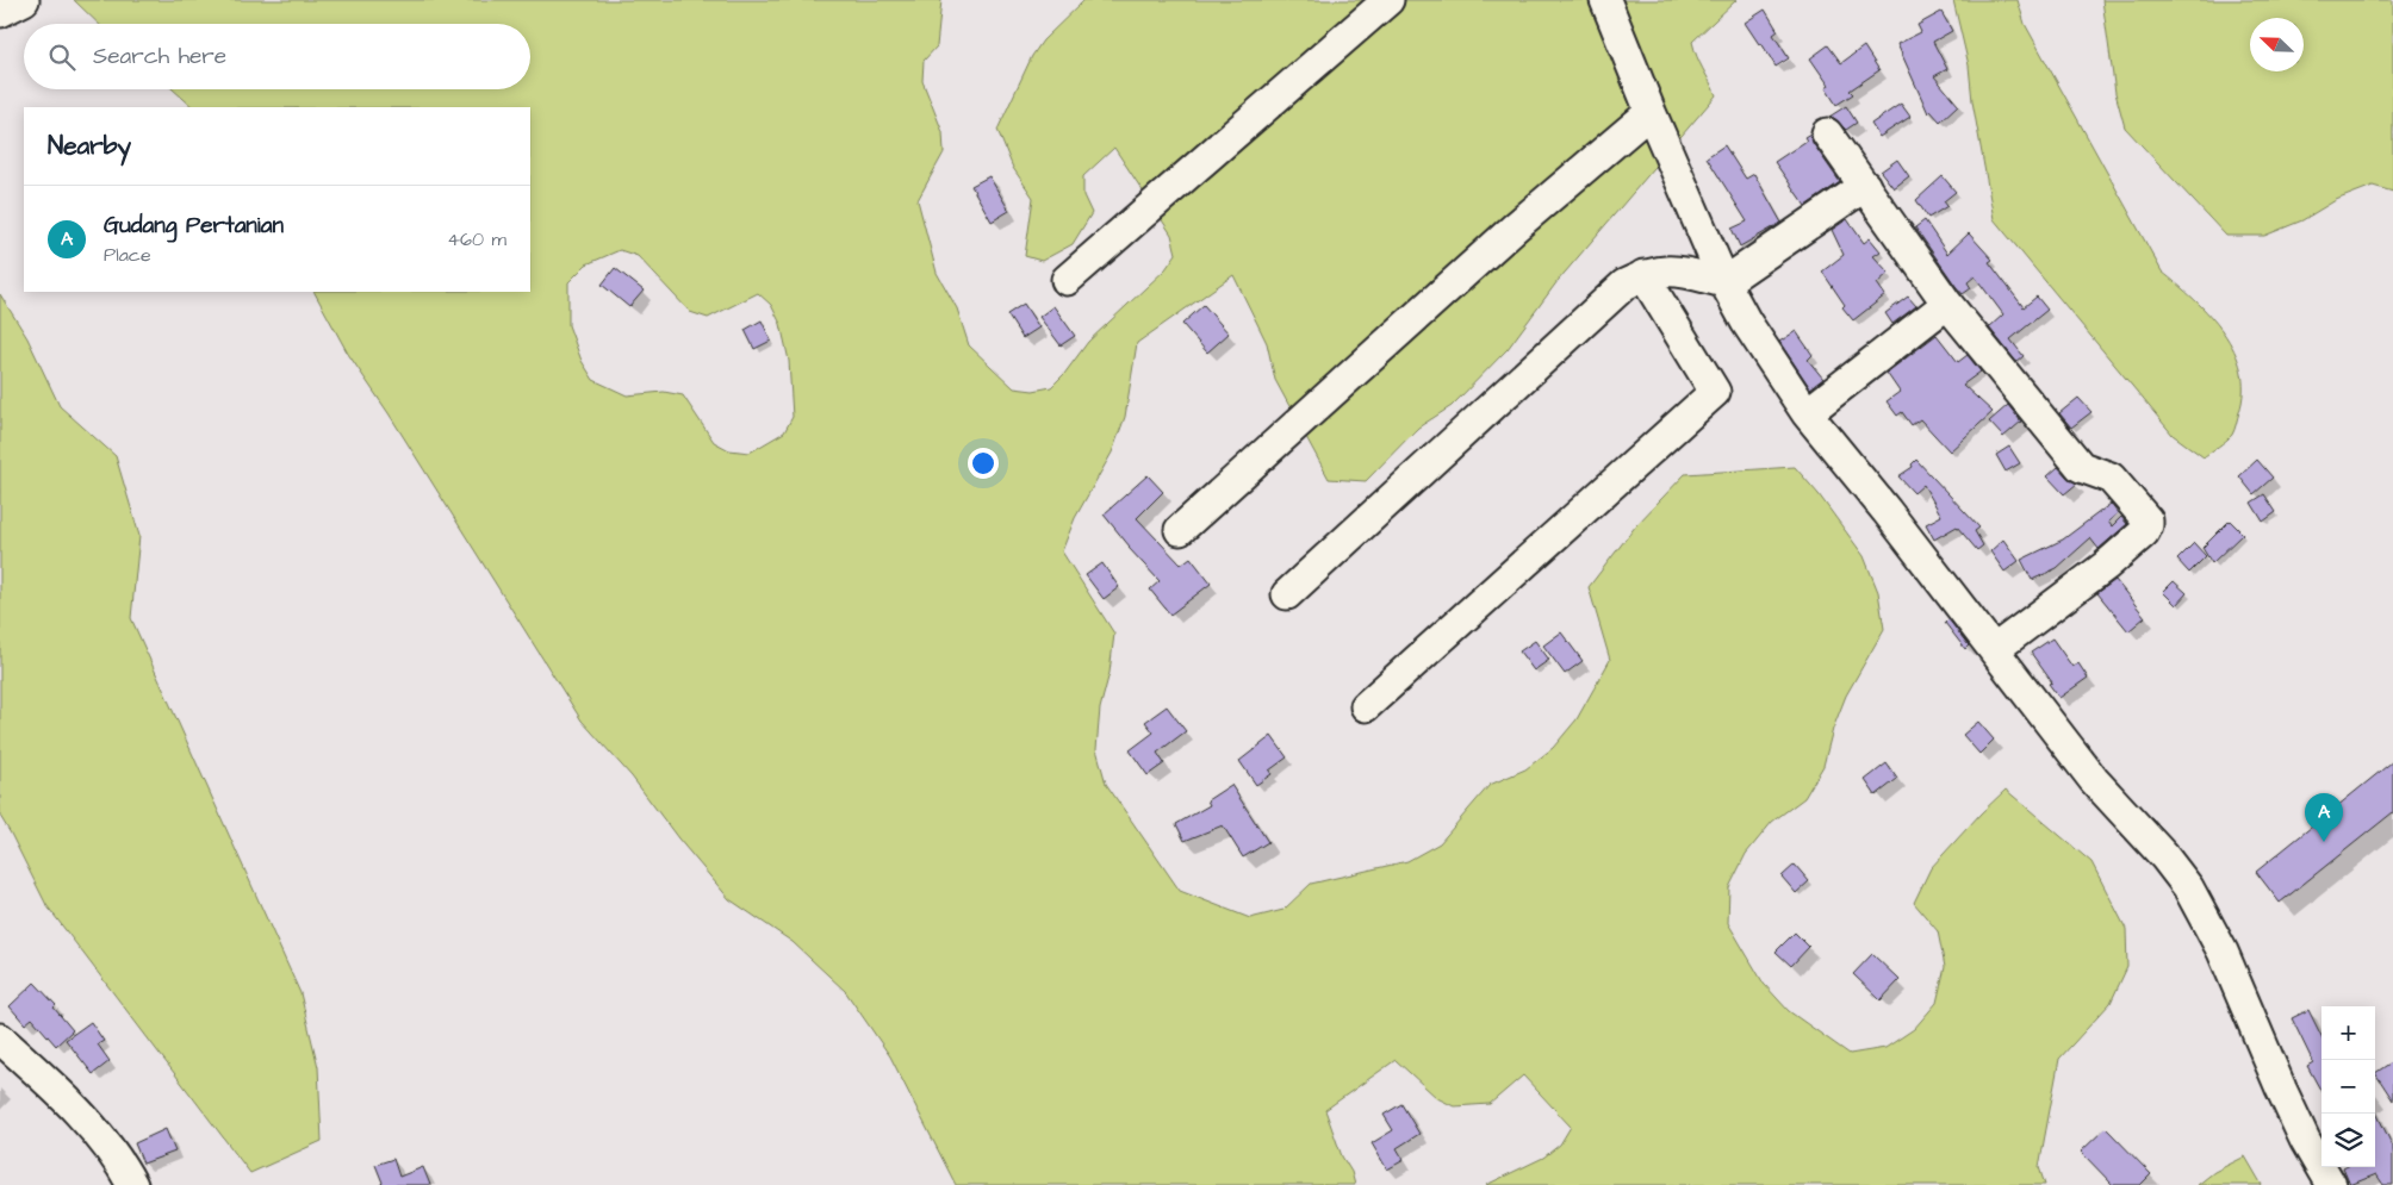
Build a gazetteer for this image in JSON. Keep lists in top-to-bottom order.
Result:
{
  "north": "top left",
  "page": {
    "search": "Search here",
    "heading": "Nearby",
    "list": [
      {
        "mark": "A",
        "name": "Gudang Pertanian",
        "note": "Place",
        "value": "460 m"
      }
    ],
    "pins": "A",
    "map_buttons": ["+", "−"]
  }
}
